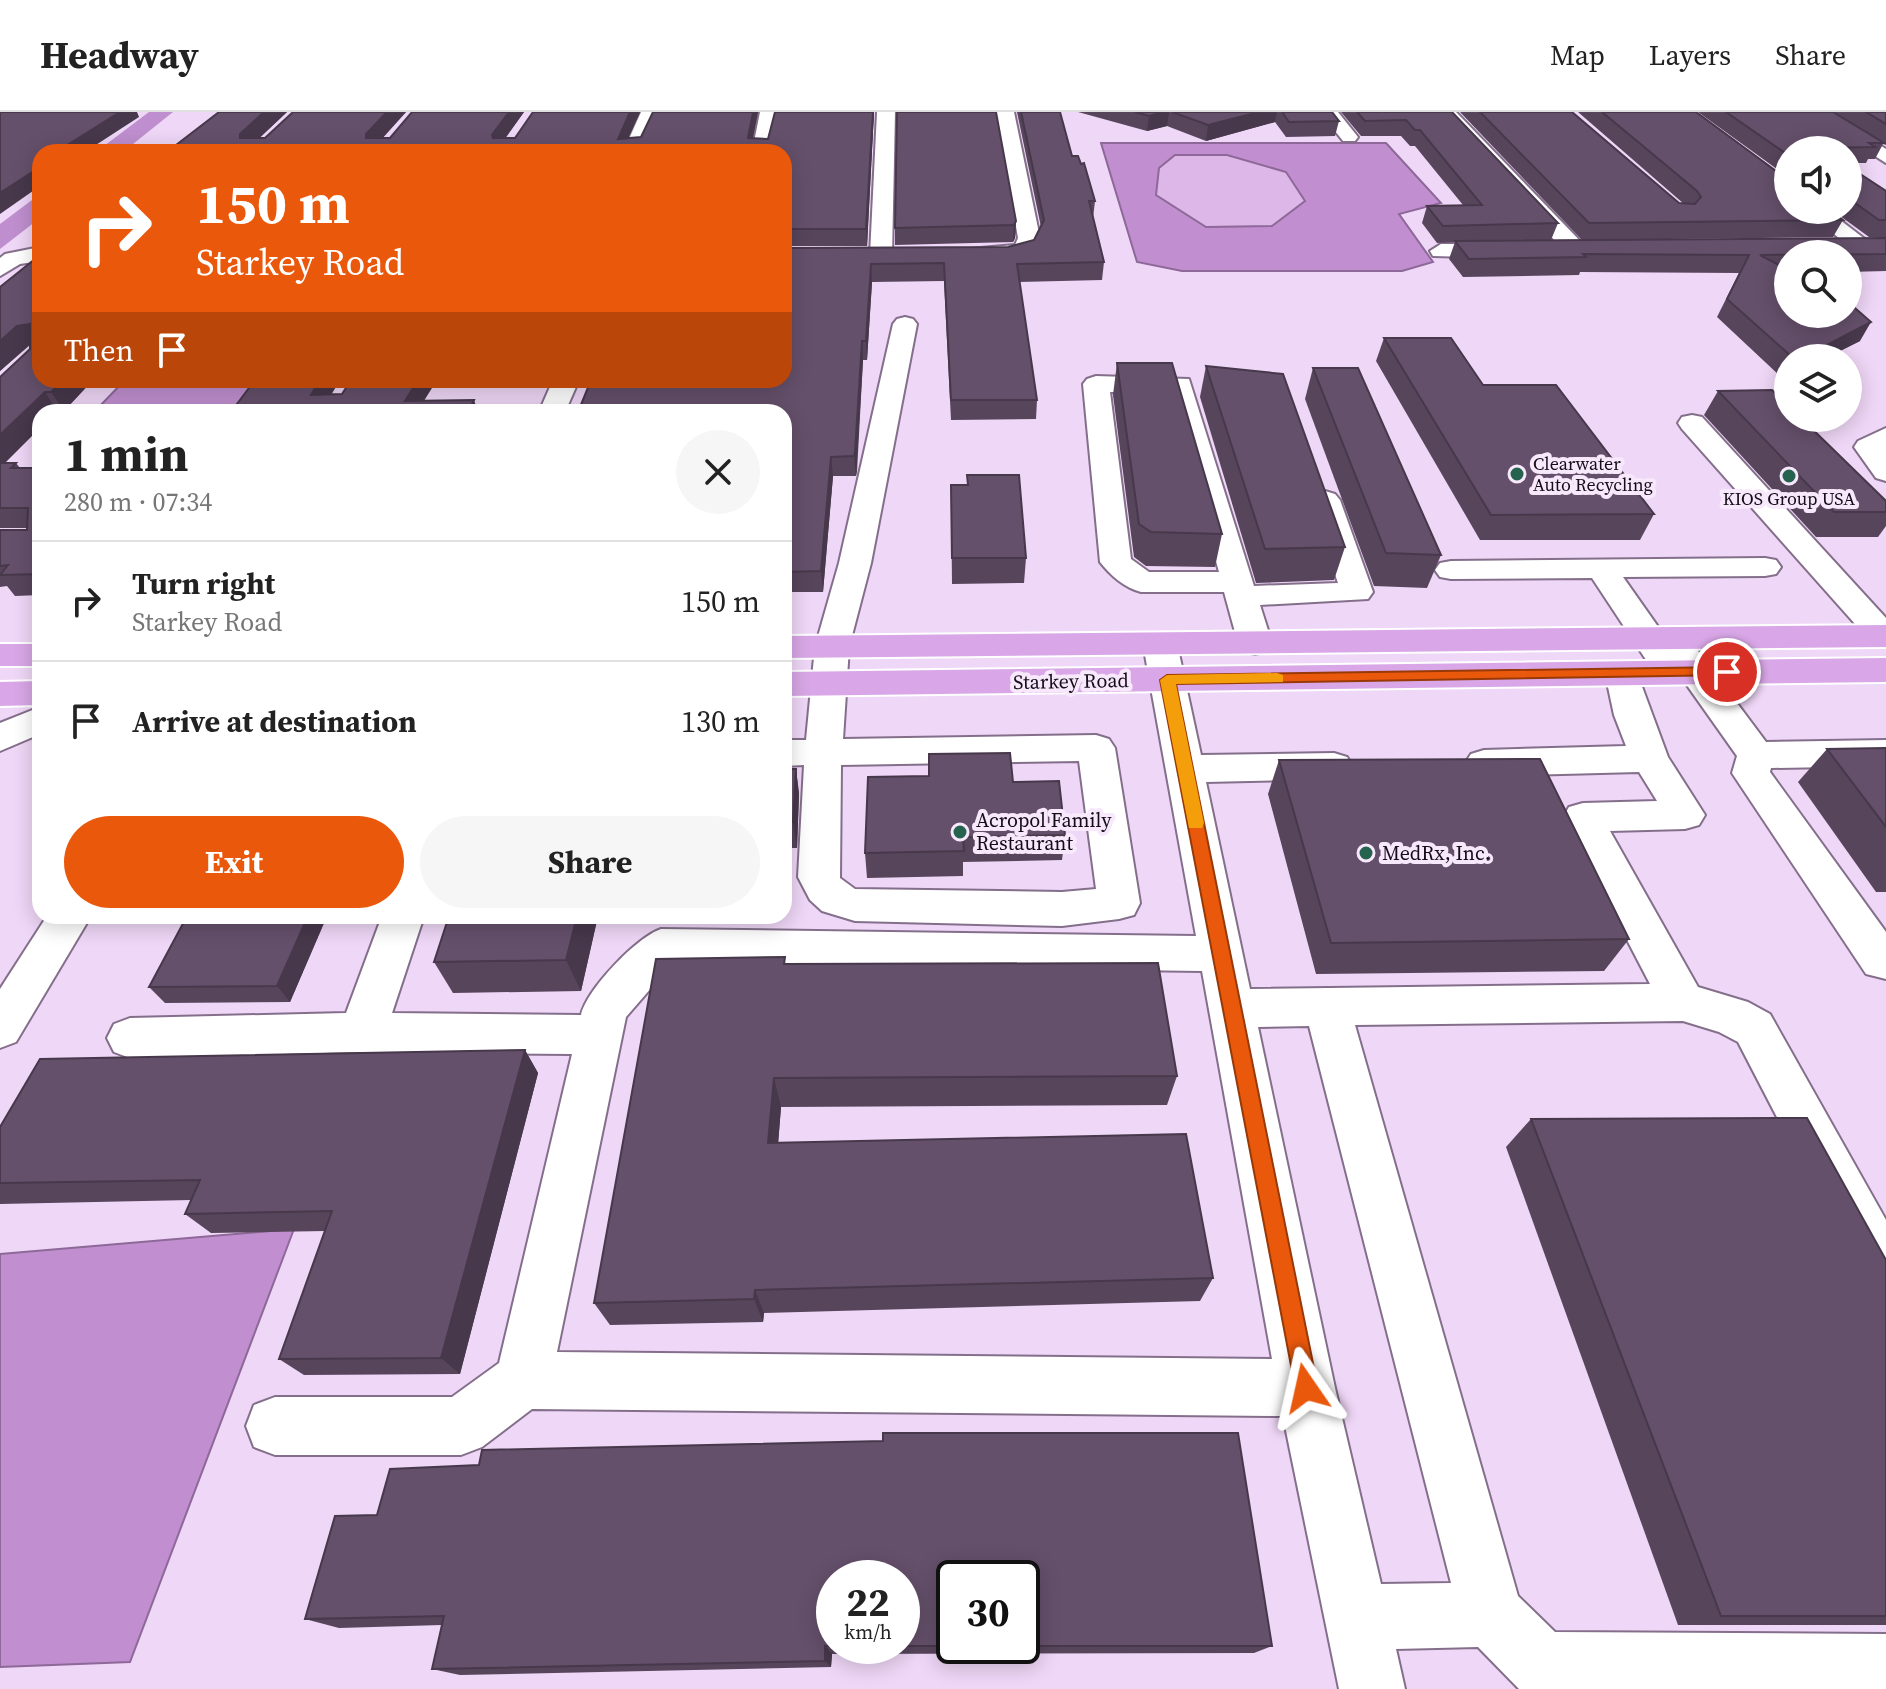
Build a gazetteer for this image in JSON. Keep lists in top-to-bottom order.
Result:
{
  "streets": {
    "main road": ["Starkey Road"]
  },
  "places": [
    "Clearwater Auto Recycling",
    "KIOS Group USA",
    "Acropol Family Restaurant",
    "MedRx, Inc."
  ],
  "page": {
    "header": "Headway",
    "nav": ["Map", "Layers", "Share"],
    "turn": ["150 m", "Starkey Road"],
    "then": "Then",
    "heading": ["1 min", "280 m · 07:34"],
    "list": [
      {
        "name": "Turn right",
        "note": "Starkey Road",
        "value": "150 m"
      },
      {
        "name": "Arrive at destination",
        "value": "130 m"
      }
    ],
    "buttons": ["Exit", "Share"],
    "speed": "22 km/h",
    "limit": "30"
  }
}
